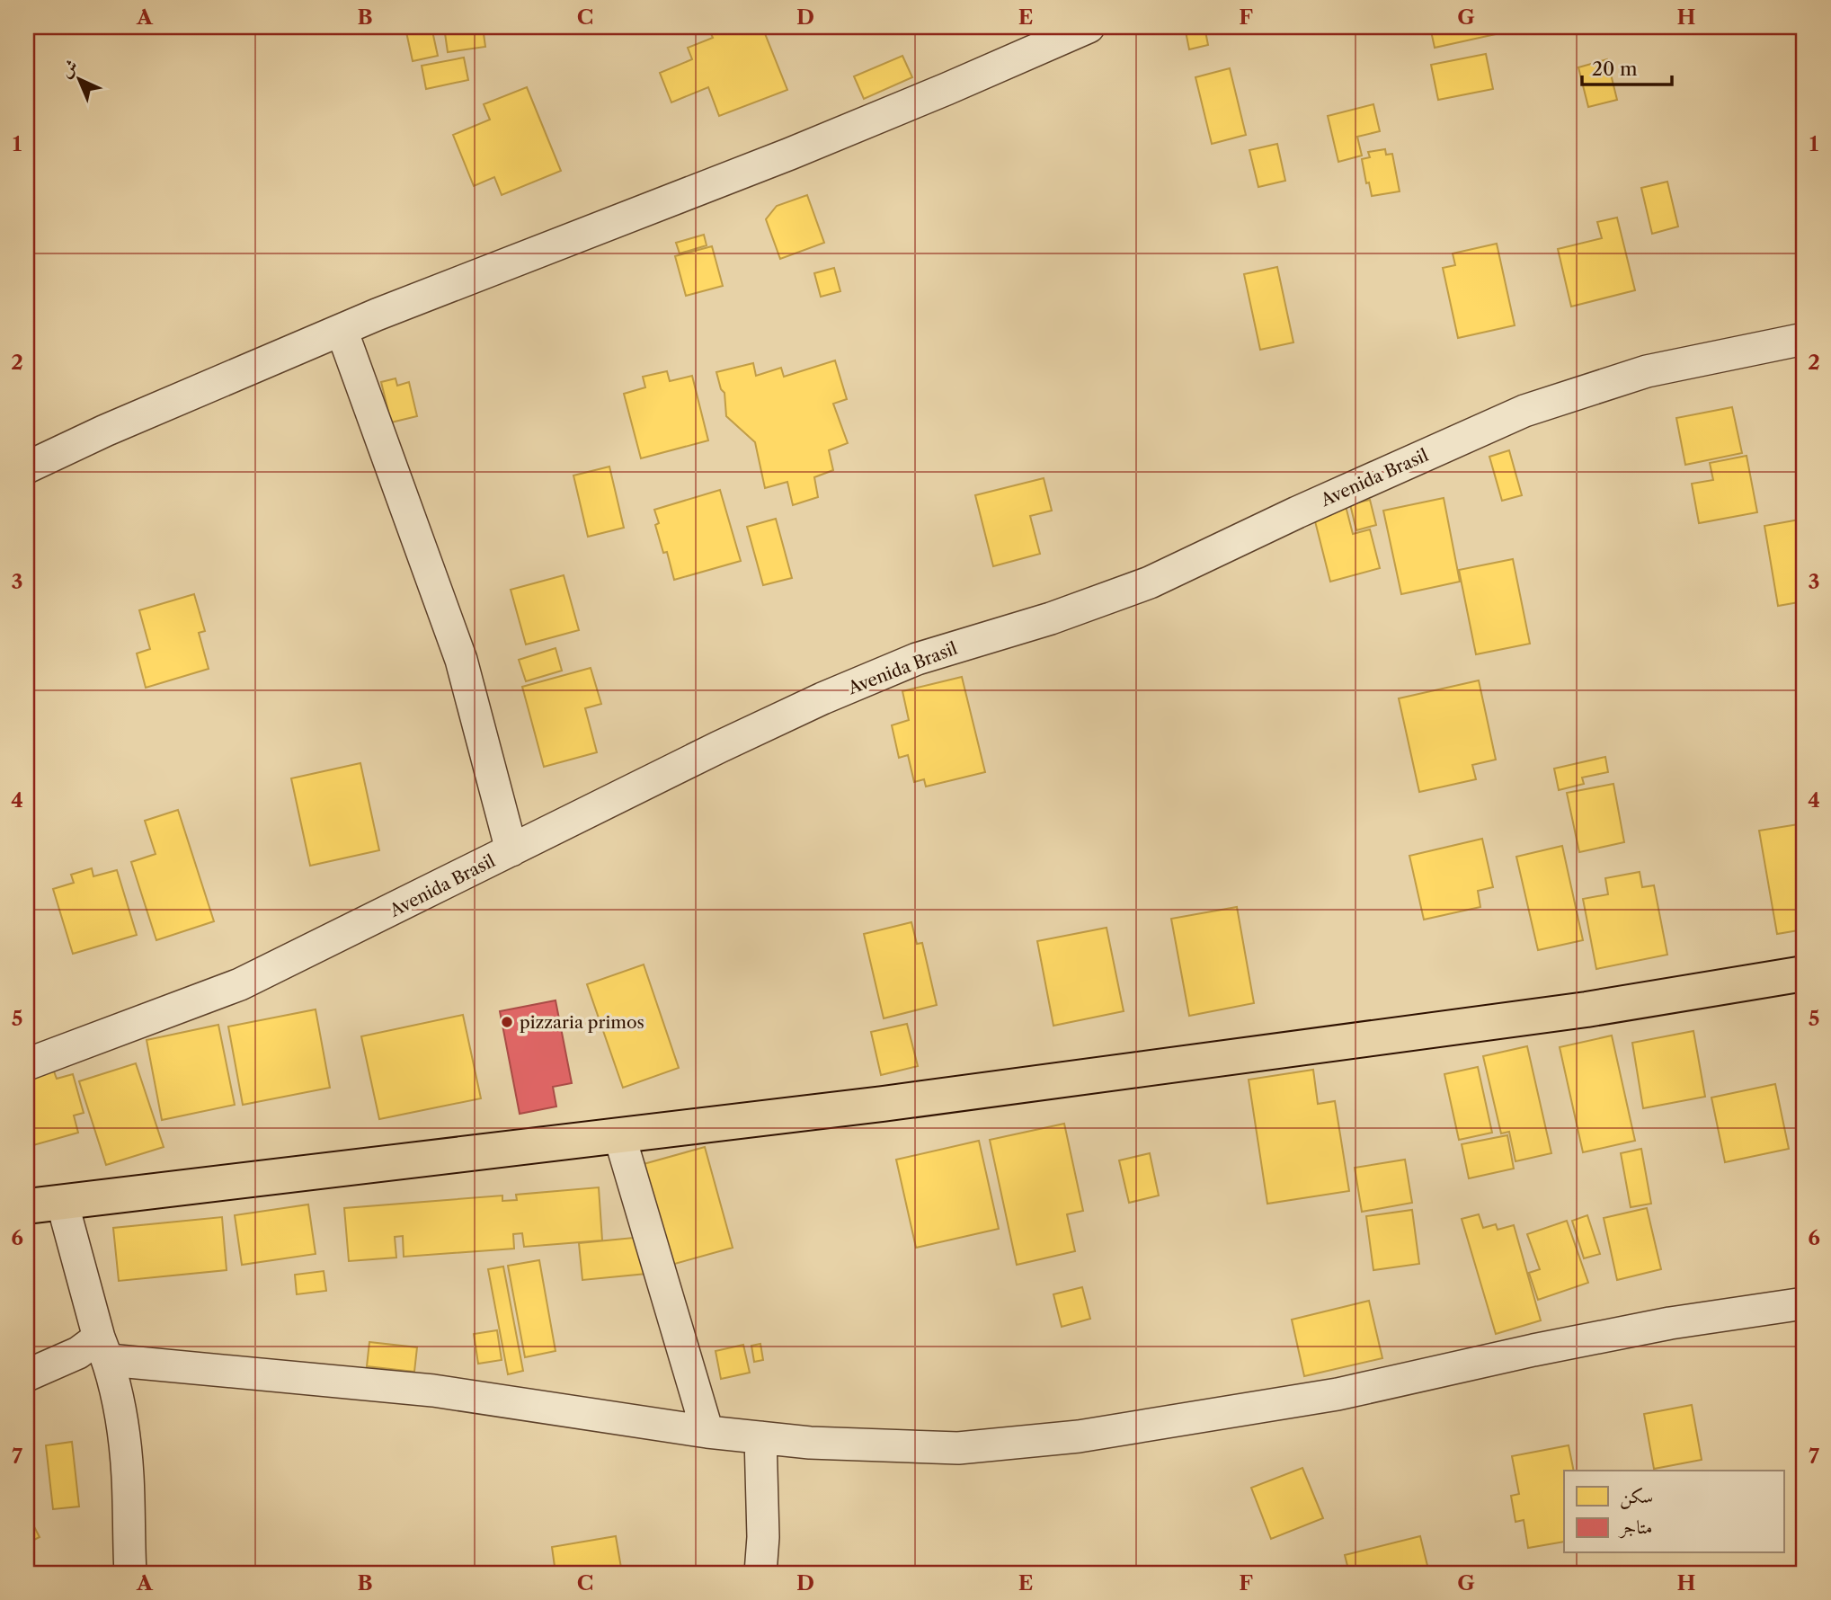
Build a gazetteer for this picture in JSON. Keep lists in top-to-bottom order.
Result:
{
  "streets": {
    "street": ["Avenida Brasil"]
  },
  "places": ["pizzaria primos"],
  "legend": ["سكن", "متاجر"],
  "scale_bar": "20 m",
  "north": "top left",
  "grid": {
    "columns": [
      "A",
      "B",
      "C",
      "D",
      "E",
      "F",
      "G",
      "H"
    ],
    "rows": [
      "1",
      "2",
      "3",
      "4",
      "5",
      "6",
      "7"
    ]
  }
}
